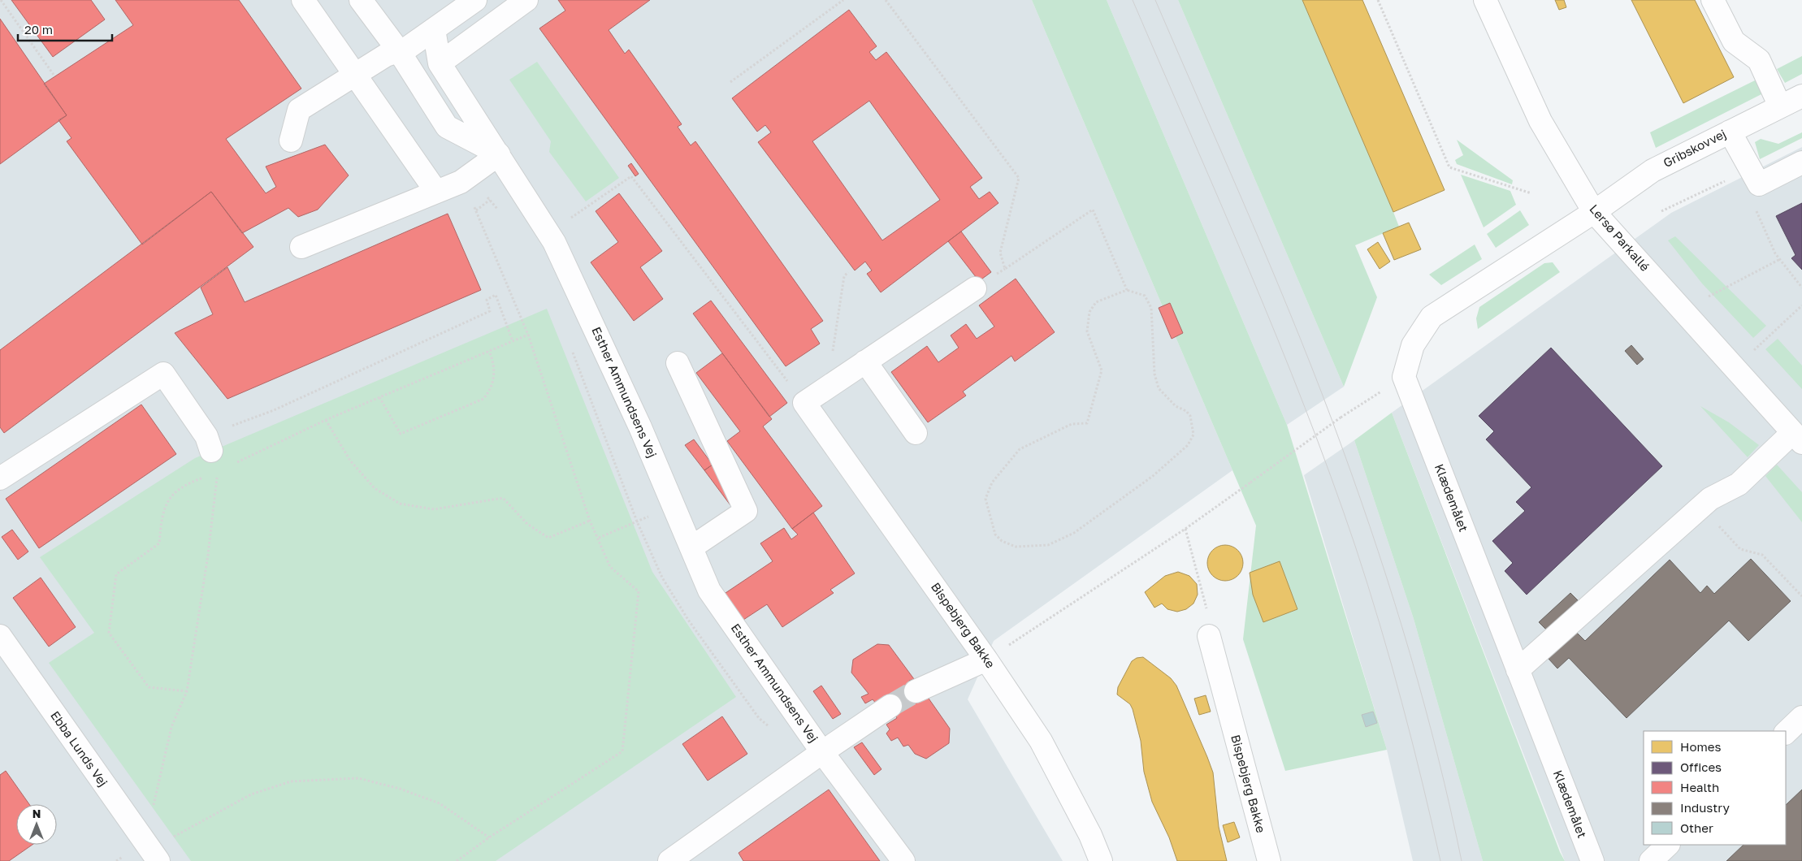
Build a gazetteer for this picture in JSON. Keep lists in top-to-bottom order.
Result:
{
  "streets": {
    "street": [
      "Gribskovvej",
      "Lersø Parkallé",
      "Esther Ammundsens Vej",
      "Klædemålet",
      "Bispebjerg Bakke",
      "Ebba Lunds Vej"
    ]
  },
  "crossings": [
    ["Gribskovvej", "Lersø Parkallé"],
    ["Gribskovvej", "Klædemålet"],
    ["Lersø Parkallé", "Klædemålet"]
  ],
  "legend": [
    "Homes",
    "Offices",
    "Health",
    "Industry",
    "Other"
  ],
  "scale_bar": "20 m",
  "north": "top"
}
